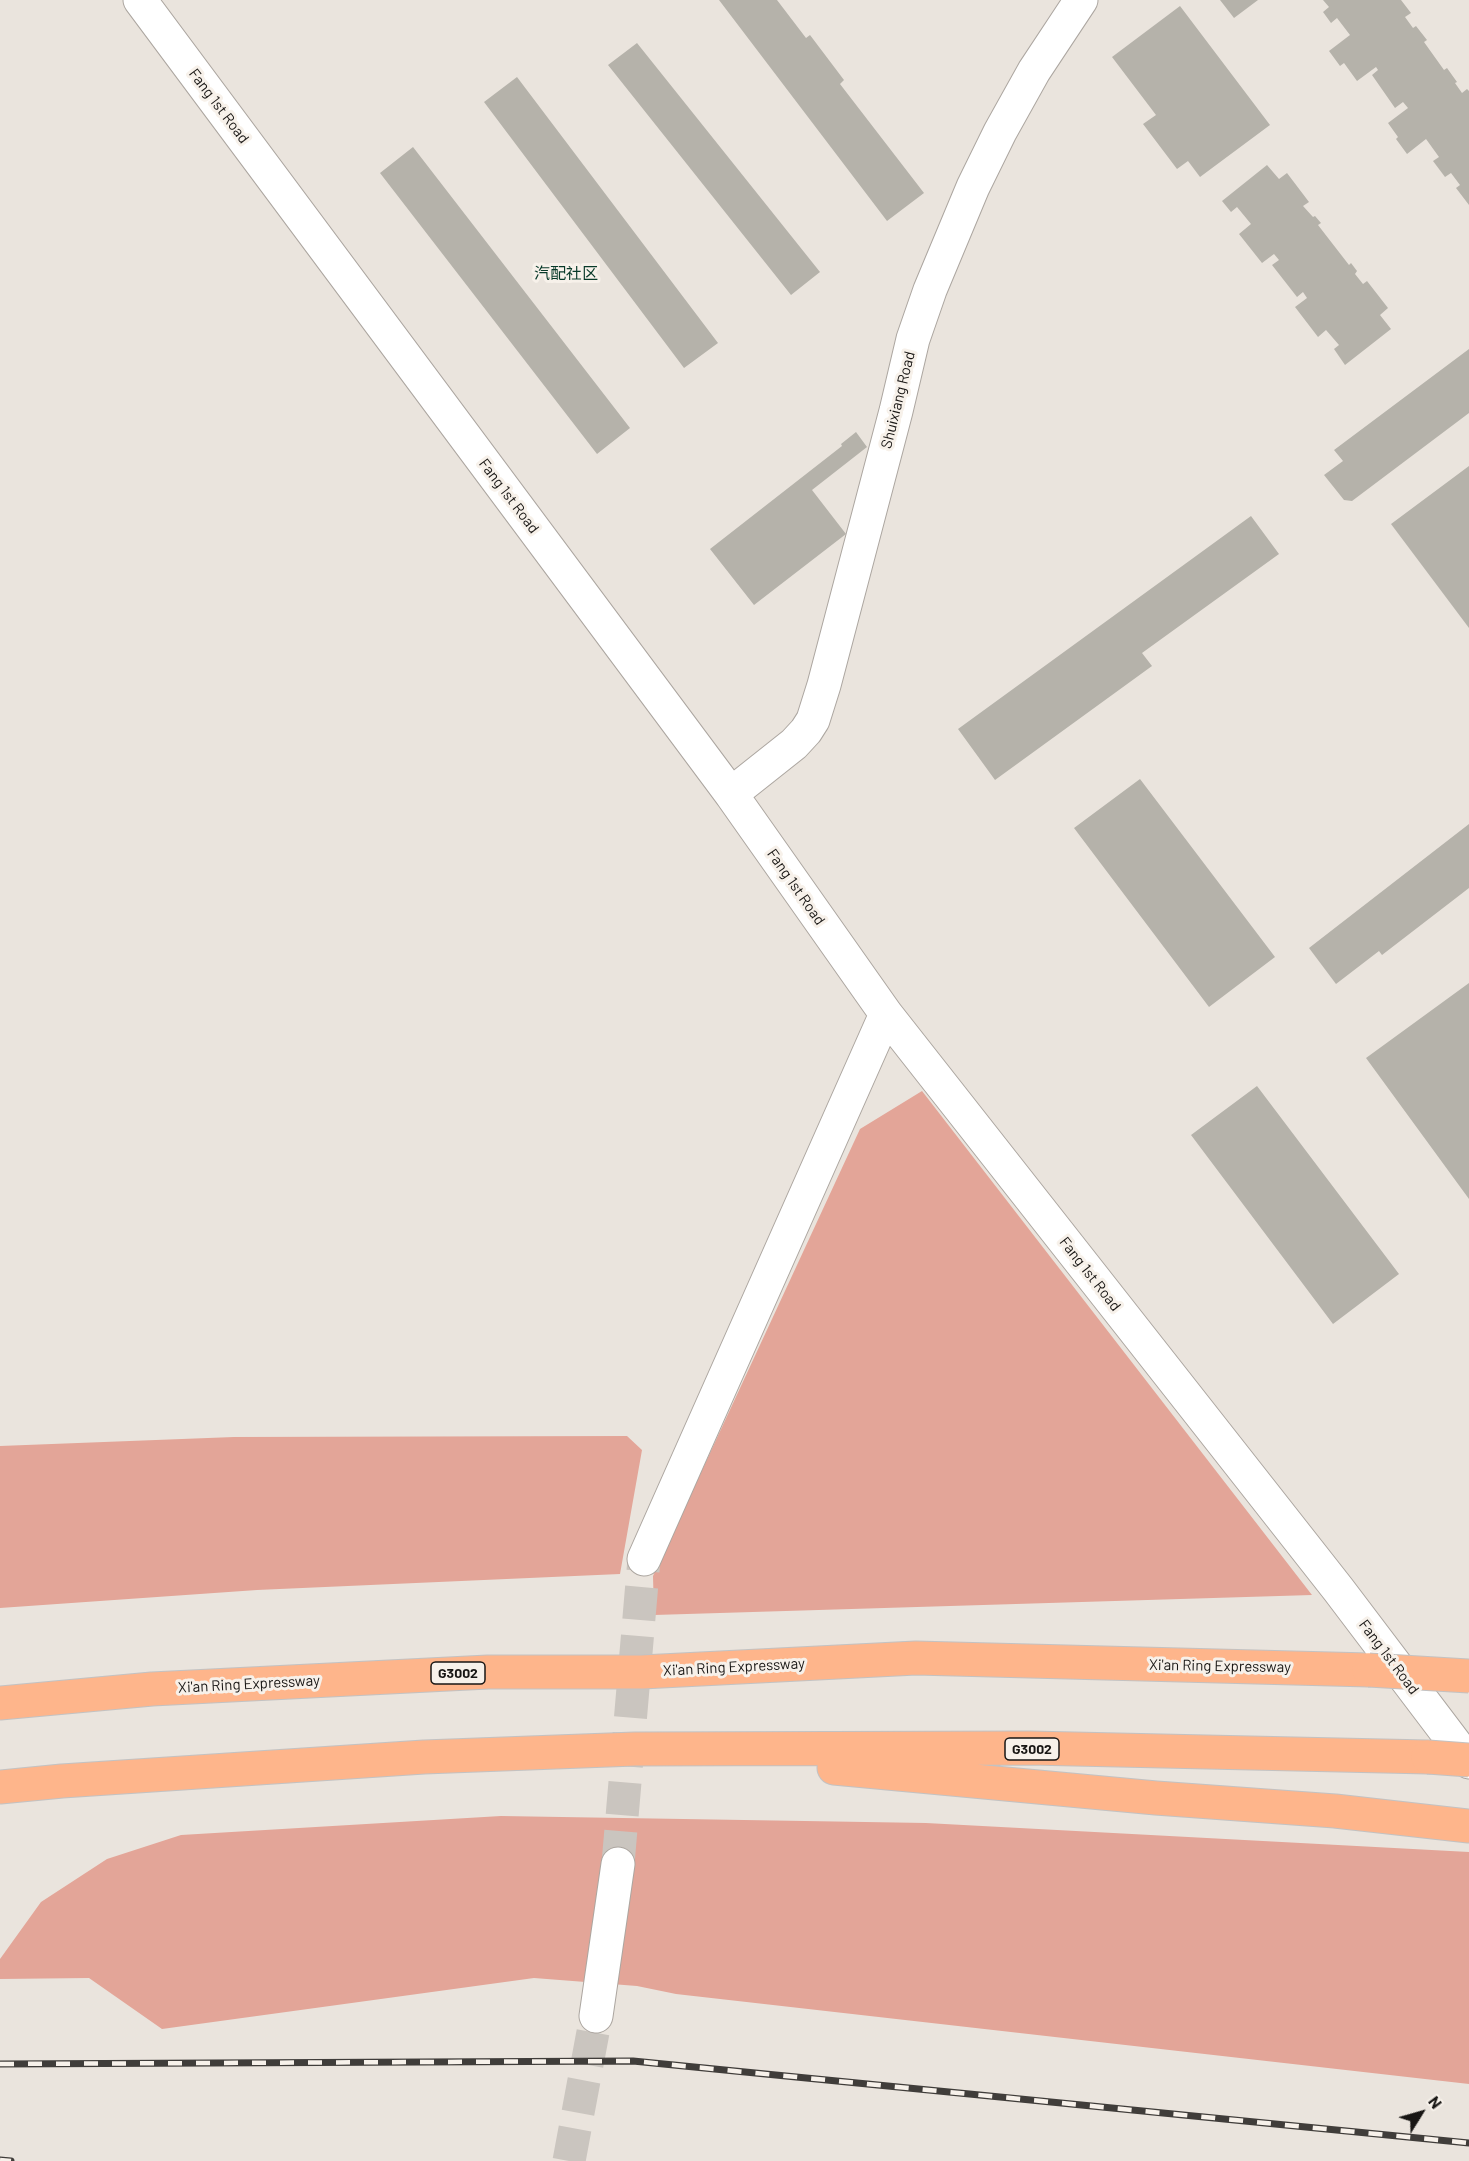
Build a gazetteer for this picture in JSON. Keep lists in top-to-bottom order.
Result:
{
  "streets": {
    "highway": ["Xi'an Ring Expressway", "G3002"],
    "street": ["Fang 1st Road", "Shuixiang Road"]
  },
  "crossings": [
    ["Fang 1st Road", "Shuixiang Road"],
    ["Fang 1st Road", "G3002"]
  ],
  "districts": ["汽配社区"],
  "north": "top right"
}
